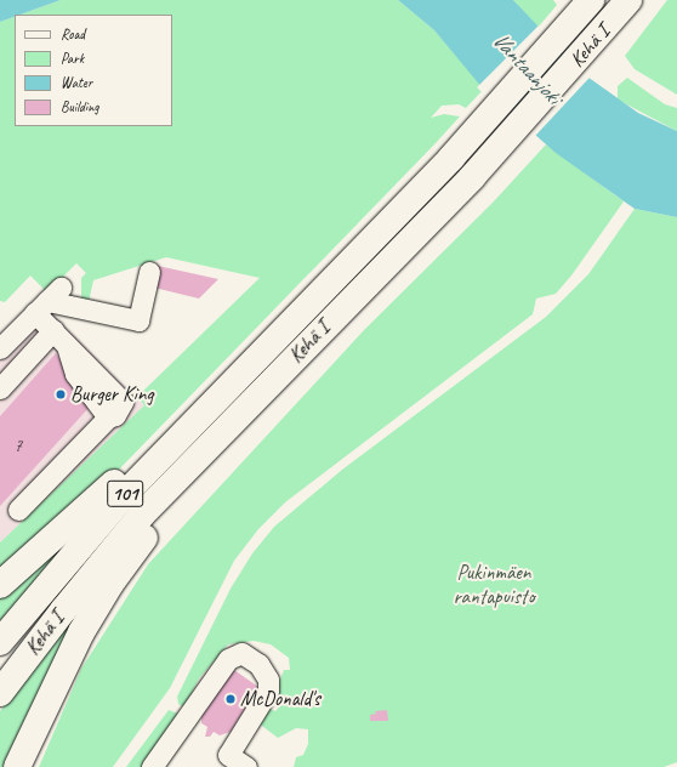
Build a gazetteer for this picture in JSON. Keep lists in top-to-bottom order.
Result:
{
  "streets": {
    "highway": ["Kehä I", "101"]
  },
  "water": ["Vantaanjoki"],
  "parks": ["Pukinmäen rantapuisto"],
  "places": ["Burger King", "McDonald's"],
  "house_numbers": ["7"],
  "legend": [
    "Road",
    "Park",
    "Water",
    "Building"
  ]
}
